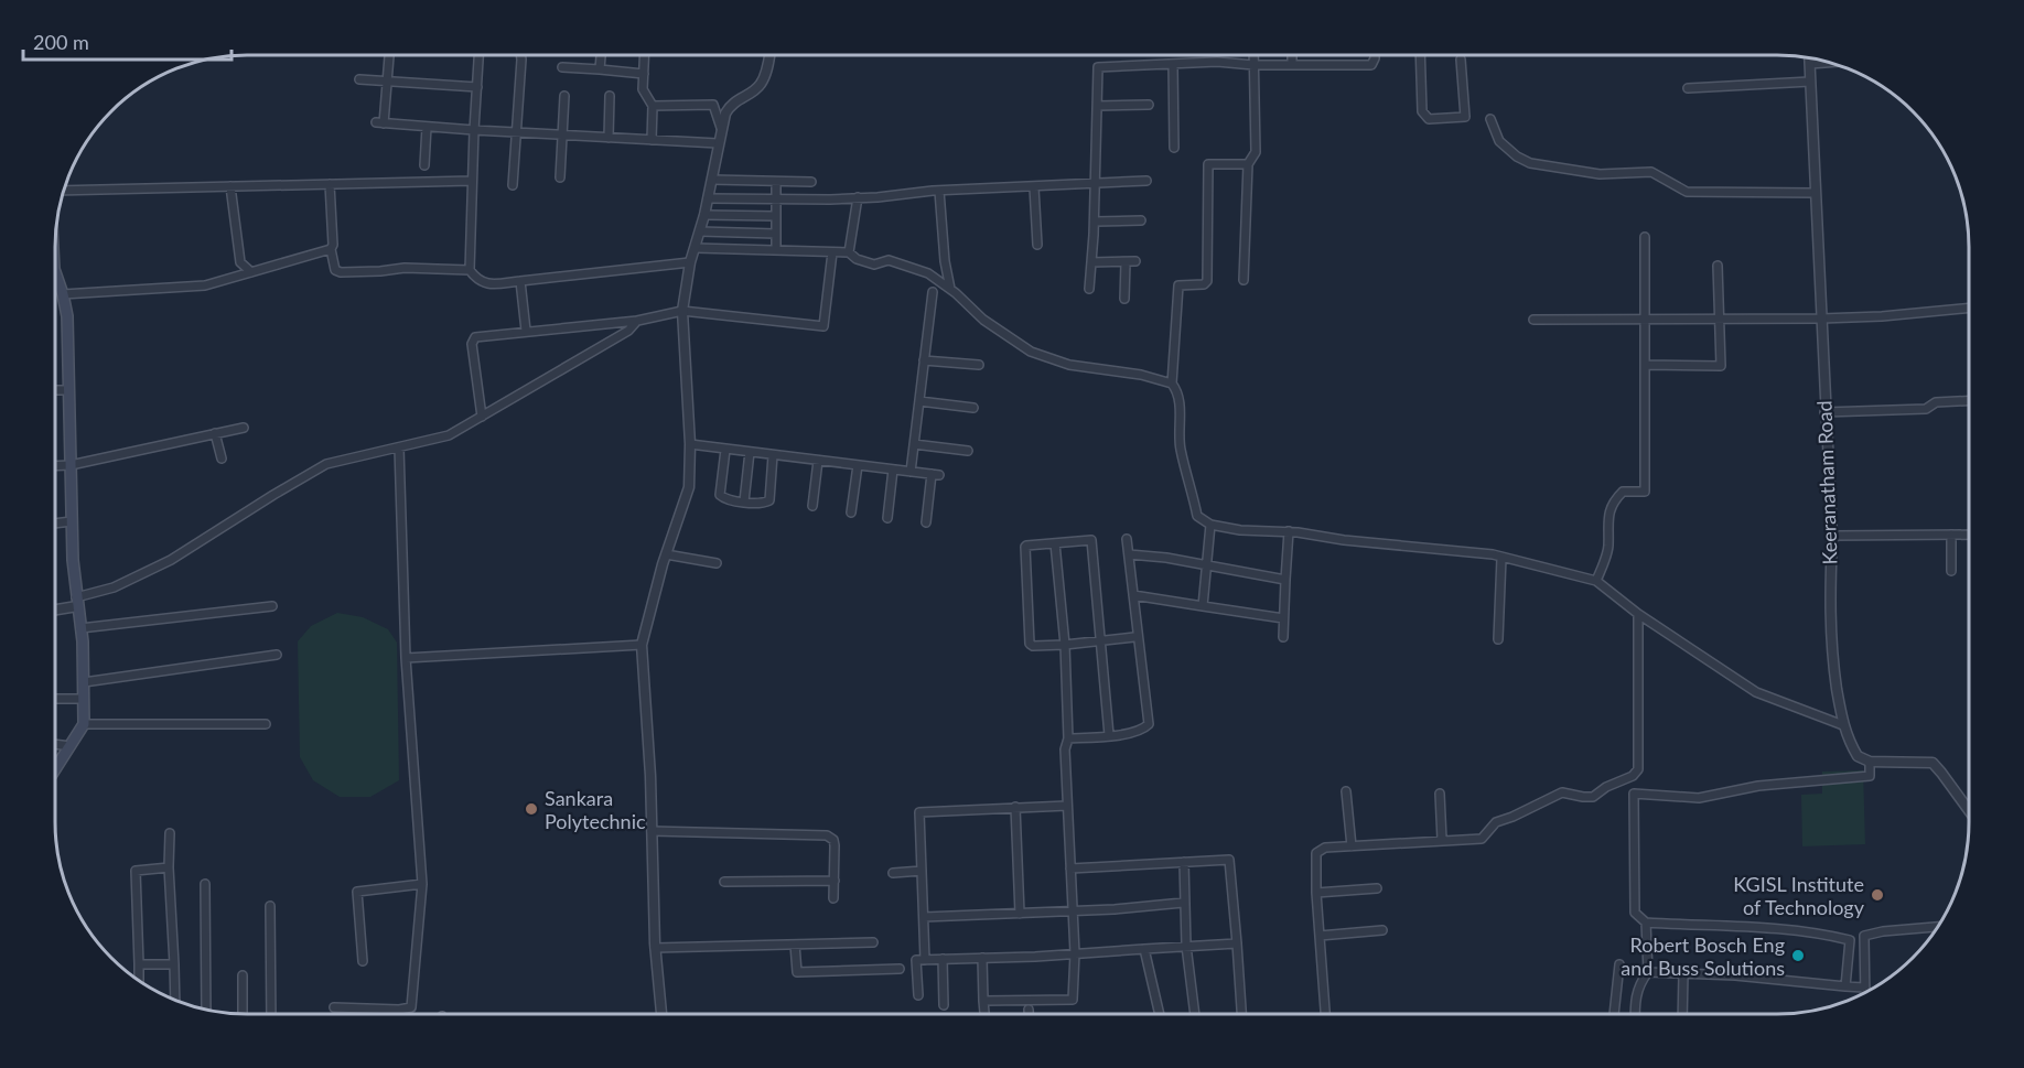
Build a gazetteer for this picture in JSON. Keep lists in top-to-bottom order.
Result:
{
  "streets": {
    "street": ["Keeranatham Road"]
  },
  "places": ["Sankara Polytechnic", "KGISL Institute of Technology", "Robert Bosch Eng and Buss Solutions"],
  "scale_bar": "200 m"
}
